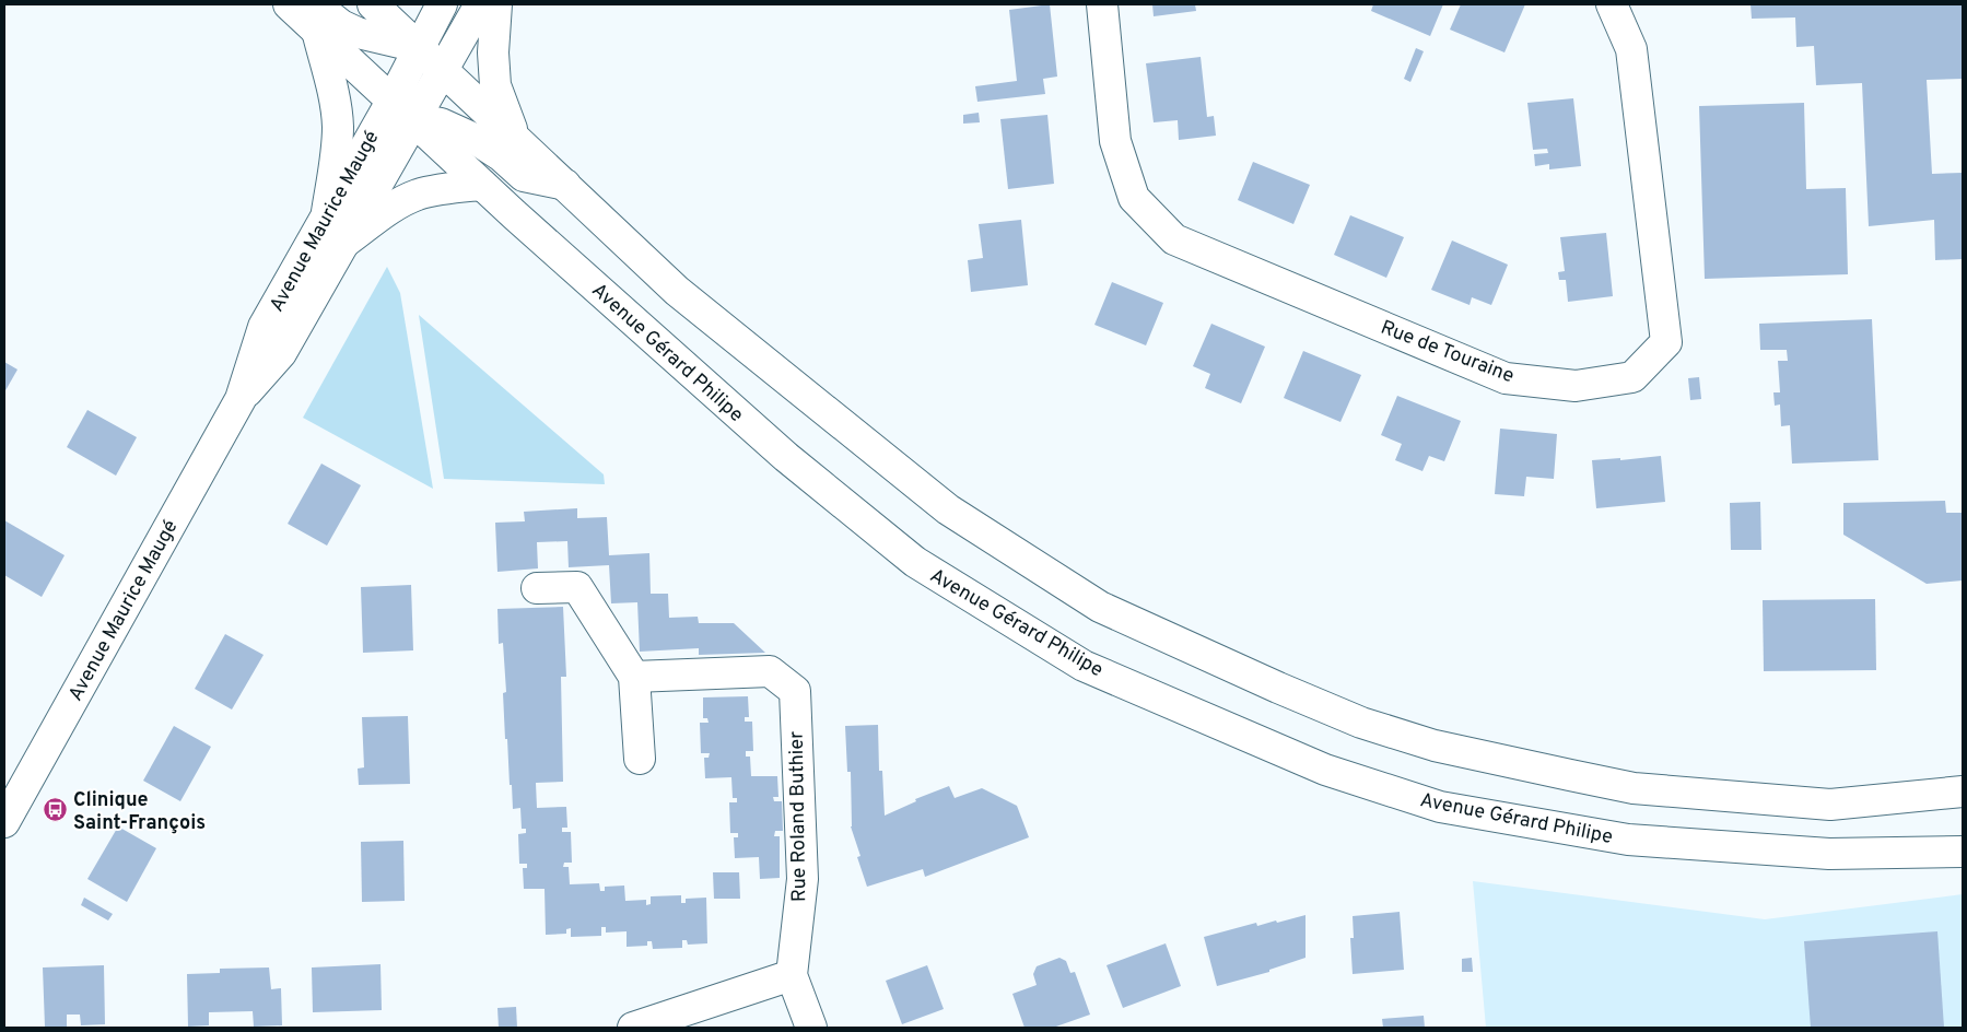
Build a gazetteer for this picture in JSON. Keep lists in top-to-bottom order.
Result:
{
  "streets": {
    "main road": [
      "Avenue Maurice Maugé",
      "Rue de Touraine",
      "Avenue Gérard Philipe",
      "Rue Roland Buthier"
    ]
  },
  "crossings": [
    ["Avenue Maurice Maugé", "Avenue Gérard Philipe"]
  ],
  "places": {
    "bus stop": ["Clinique Saint-François"]
  }
}
